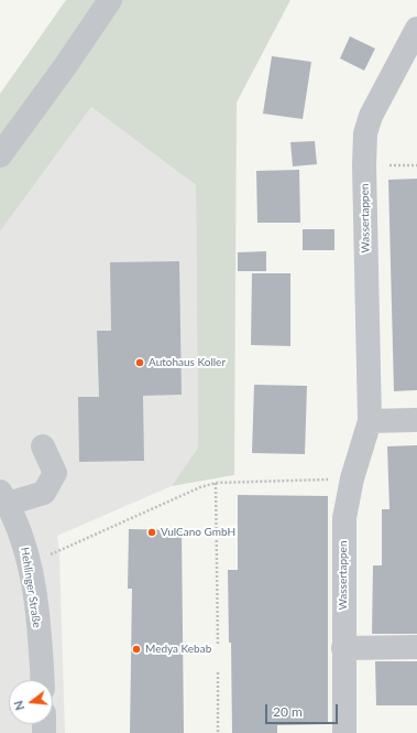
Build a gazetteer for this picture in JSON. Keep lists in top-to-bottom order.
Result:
{
  "streets": {
    "street": ["Wassertappen", "Hehlinger Straße"]
  },
  "places": ["Autohaus Koller", "VulCano GmbH", "Medya Kebab"],
  "scale_bar": "20 m",
  "north": "left"
}
